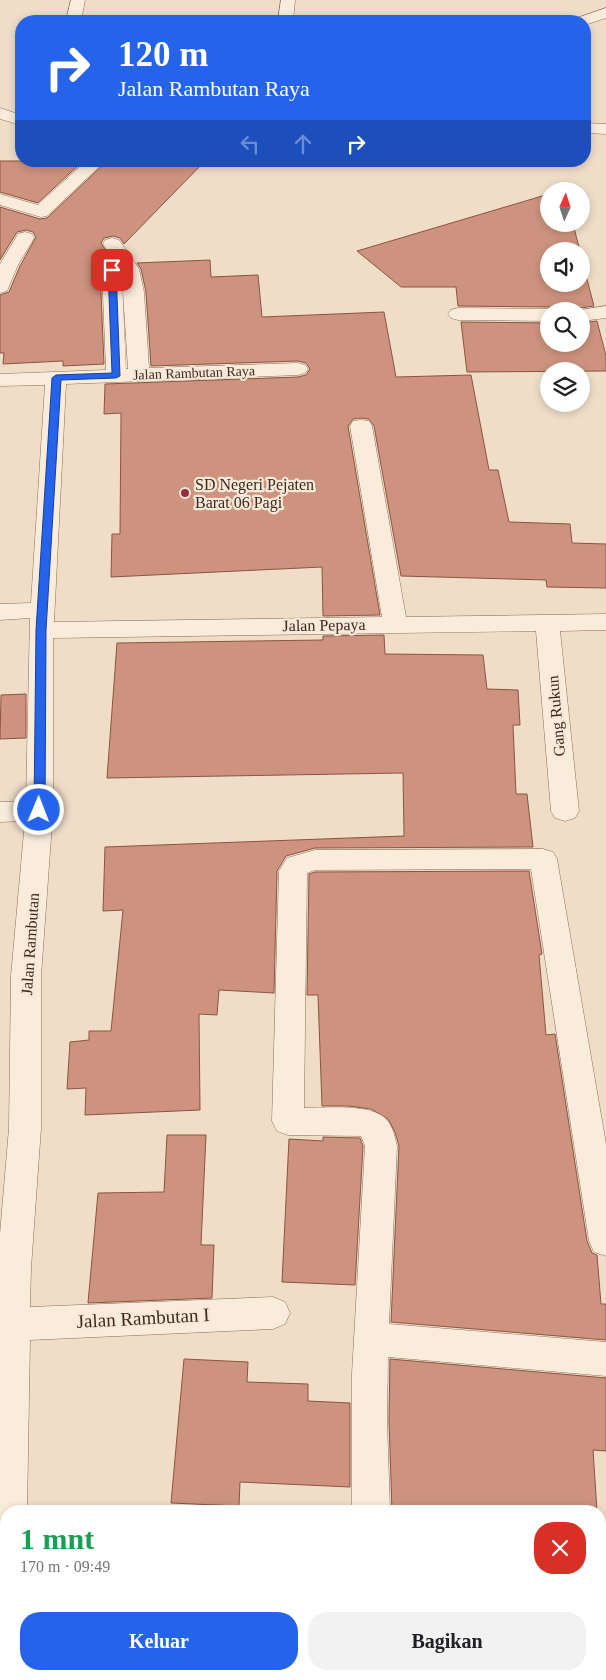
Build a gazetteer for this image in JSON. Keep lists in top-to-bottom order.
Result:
{
  "streets": {
    "street": [
      "Jalan Rambutan Raya",
      "Jalan Pepaya",
      "Gang Rukun",
      "Jalan Rambutan",
      "Jalan Rambutan I"
    ]
  },
  "crossings": [
    ["Jalan Rambutan Raya", "Jalan Rambutan"],
    ["Jalan Pepaya", "Gang Rukun"],
    ["Jalan Pepaya", "Jalan Rambutan"],
    ["Jalan Rambutan", "Jalan Rambutan I"]
  ],
  "places": ["SD Negeri Pejaten Barat 06 Pagi"],
  "north": "top",
  "page": {
    "turn": ["120 m", "Jalan Rambutan Raya"],
    "heading": ["1 mnt", "170 m · 09:49"],
    "buttons": ["Keluar", "Bagikan"]
  }
}
